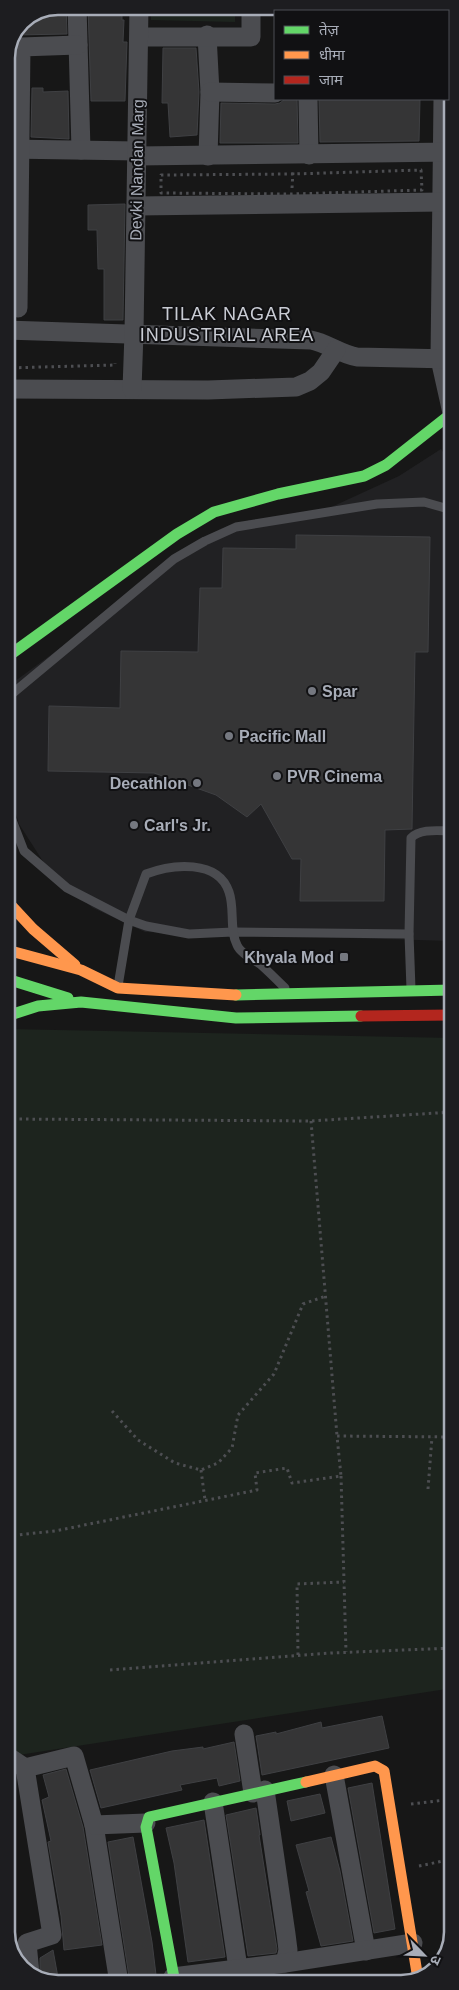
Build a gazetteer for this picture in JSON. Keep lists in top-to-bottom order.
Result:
{
  "streets": {
    "street": ["Devki Nandan Marg"]
  },
  "districts": ["TILAK NAGAR INDUSTRIAL AREA"],
  "places": {
    "other": [
      "Spar",
      "Pacific Mall",
      "PVR Cinema",
      "Decathlon",
      "Carl's Jr."
    ],
    "transit": ["Khyala Mod"]
  },
  "legend": ["तेज़", "धीमा", "जाम"],
  "north": "bottom right"
}
